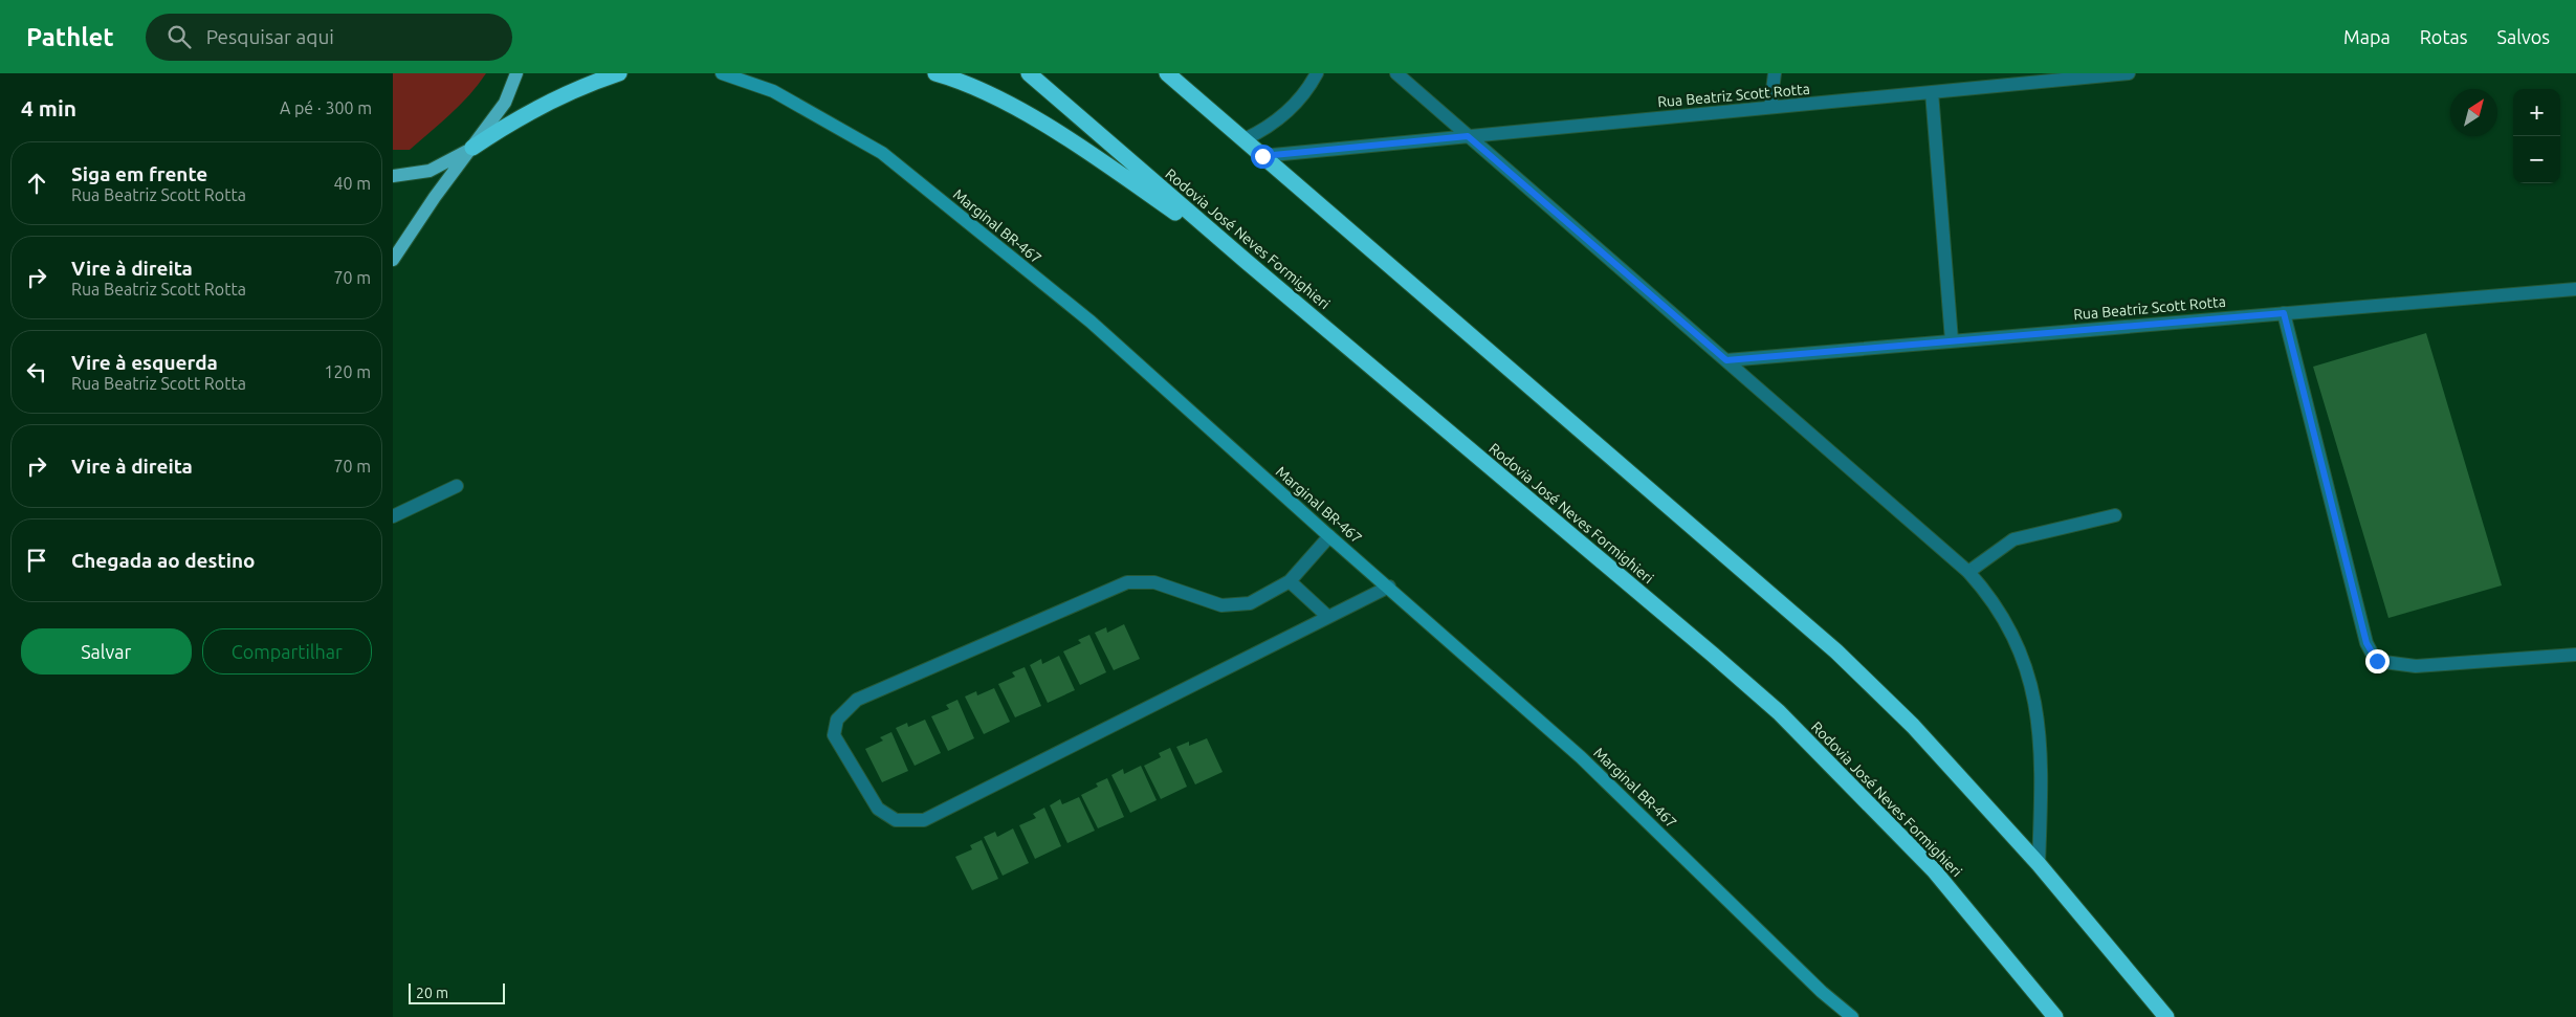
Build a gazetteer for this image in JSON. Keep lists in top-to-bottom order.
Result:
{
  "streets": {
    "highway": ["Rodovia José Neves Formighieri"],
    "main road": ["Marginal BR-467"],
    "street": ["Rua Beatriz Scott Rotta"]
  },
  "scale_bar": "20 m",
  "north": "top right",
  "page": {
    "header": "Pathlet",
    "search": "Pesquisar aqui",
    "nav": ["Mapa", "Rotas", "Salvos"],
    "heading": ["4 min", "A pé · 300 m"],
    "map_buttons": ["+", "−"],
    "list": [
      ["Siga em frente", "Rua Beatriz Scott Rotta", "40 m"],
      ["Vire à direita", "Rua Beatriz Scott Rotta", "70 m"],
      ["Vire à esquerda", "Rua Beatriz Scott Rotta", "120 m"],
      ["Vire à direita", "70 m"],
      "Chegada ao destino"
    ],
    "buttons": ["Salvar", "Compartilhar"],
    "scale": "20 m"
  }
}
